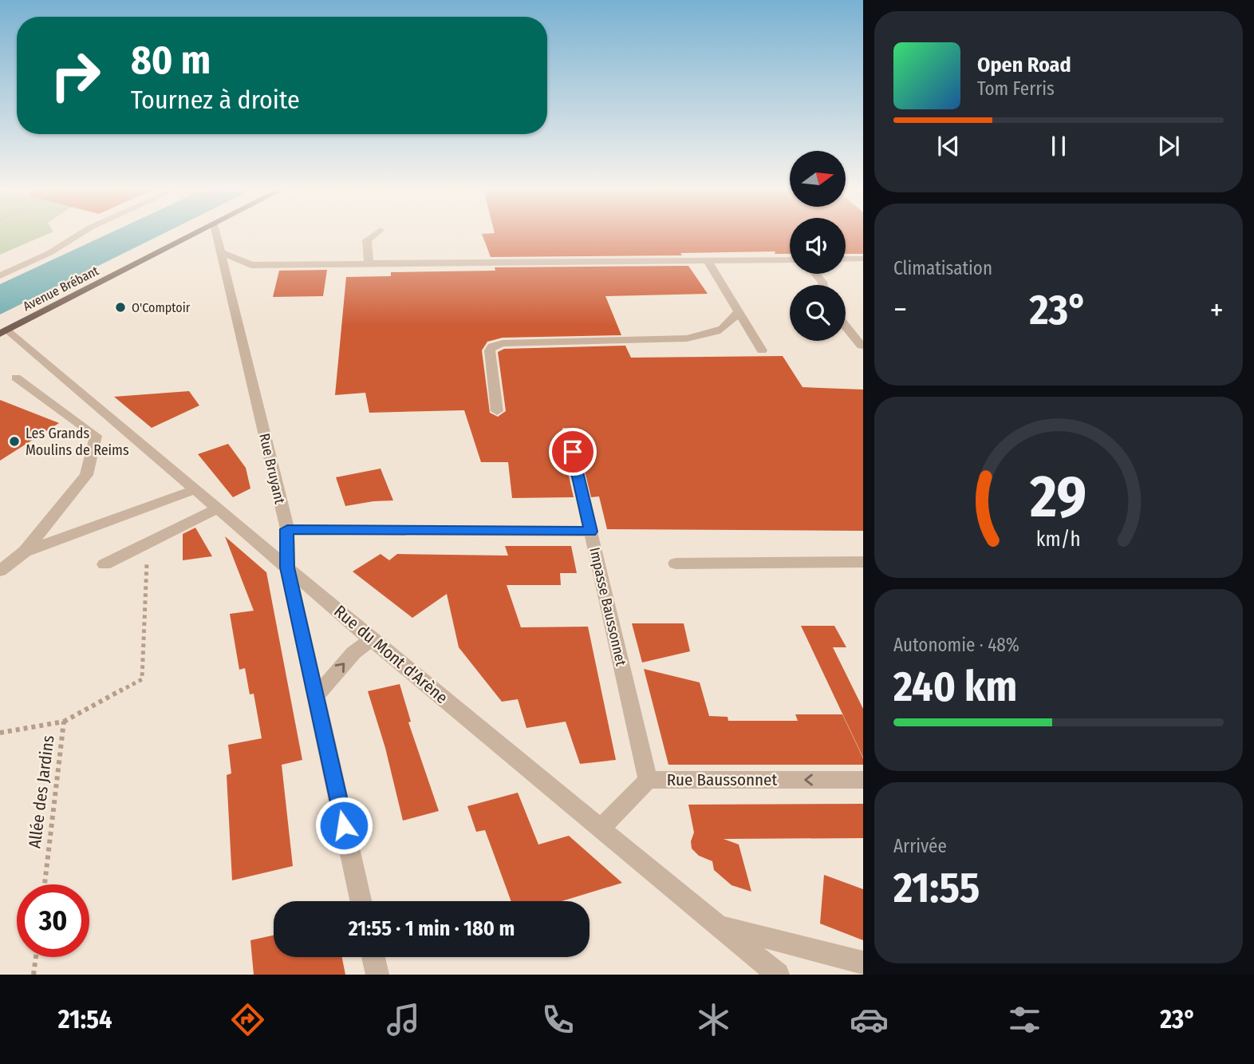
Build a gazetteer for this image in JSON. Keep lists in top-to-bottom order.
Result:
{
  "streets": {
    "main road": ["Avenue Brébant"],
    "street": [
      "Rue Bruyant",
      "Impasse Baussonnet",
      "Rue du Mont d'Arène",
      "Rue Baussonnet"
    ],
    "path": ["Allée des Jardins"]
  },
  "crossings": [
    ["Avenue Brébant", "Rue du Mont d'Arène"],
    ["Rue Bruyant", "Rue du Mont d'Arène"],
    ["Impasse Baussonnet", "Rue Baussonnet"],
    ["Rue du Mont d'Arène", "Rue Baussonnet"]
  ],
  "one_way": ["Rue Baussonnet"],
  "places": ["O'Comptoir", "Les Grands Moulins de Reims"],
  "north": "right",
  "page": {
    "turn": ["80 m", "Tournez à droite"],
    "song": ["Open Road", "Tom Ferris"],
    "tile": [
      "Climatisation",
      ["Autonomie · 48%", "240 km"],
      ["Arrivée", "21:55"]
    ],
    "heat": ["−", "23°", "+"],
    "limit": "30",
    "trip": "21:55 · 1 min · 180 m",
    "tabs": ["21:54", "23°"],
    "gauge": ["29", "km/h"]
  }
}
